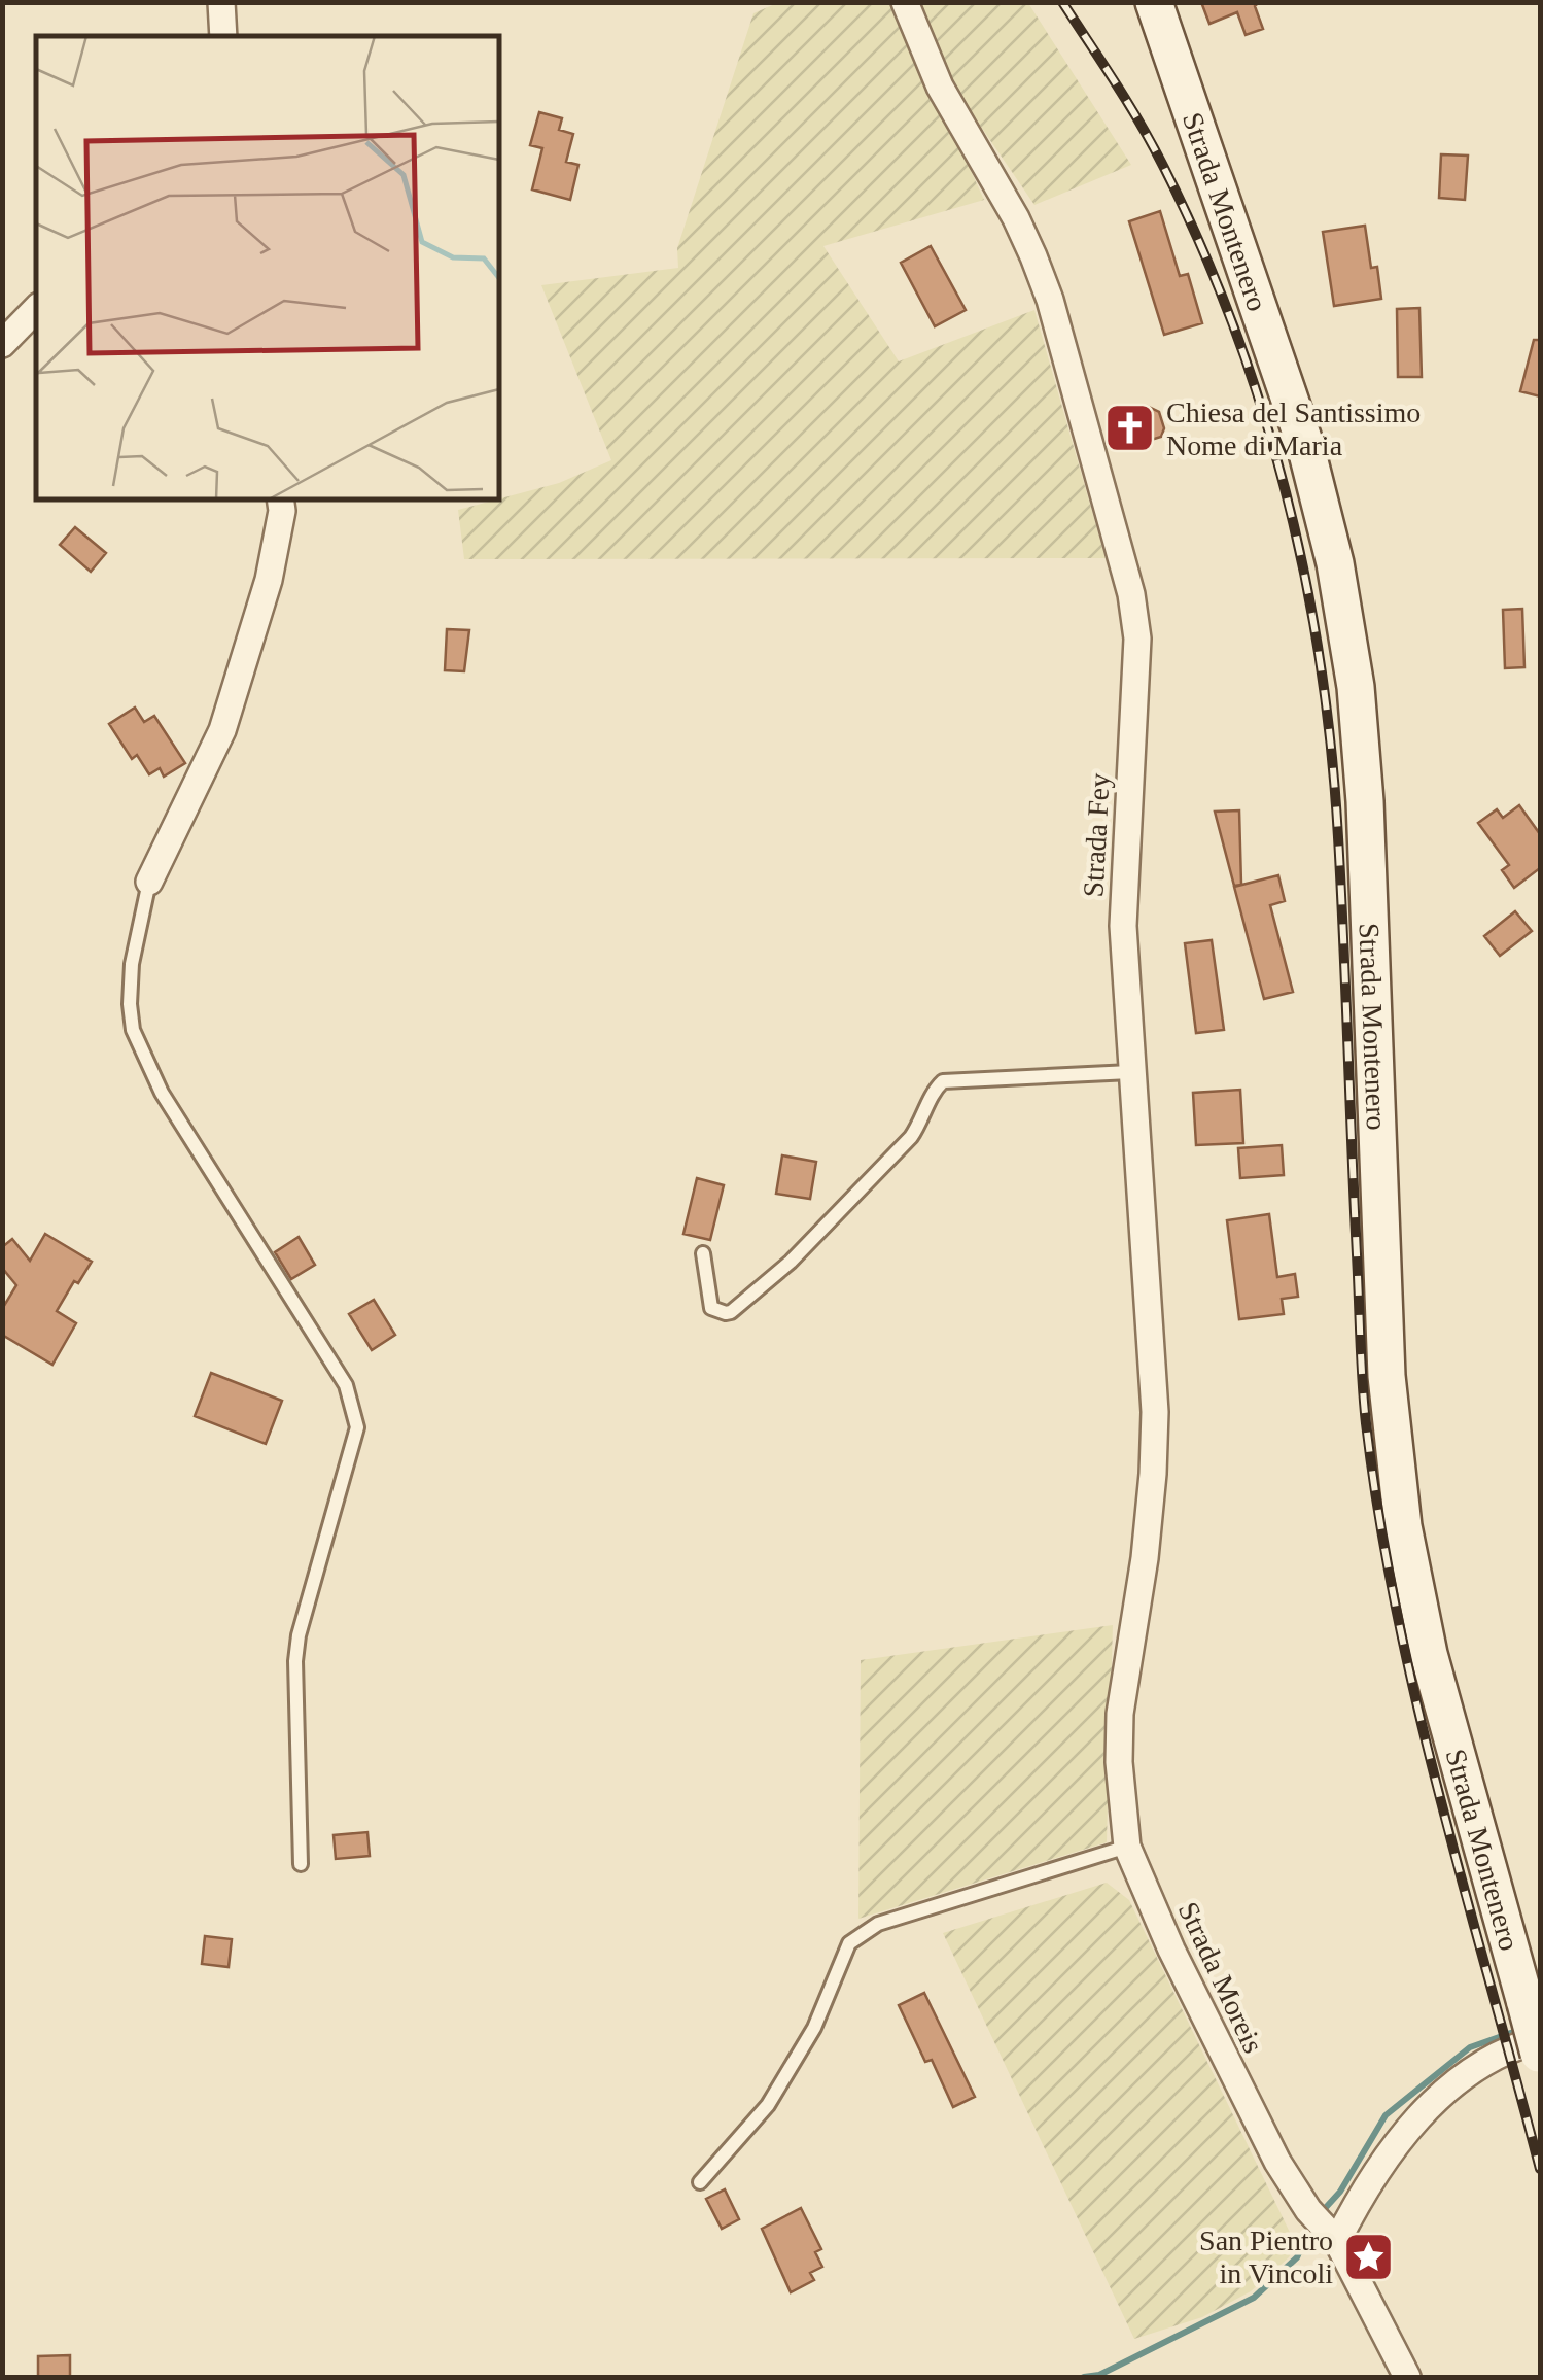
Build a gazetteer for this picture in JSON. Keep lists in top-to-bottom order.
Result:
{
  "streets": {
    "main road": ["Strada Montenero"],
    "street": ["Strada Fey", "Strada Moreis"]
  },
  "crossings": [
    ["Strada Fey", "Strada Moreis"]
  ],
  "places": {
    "church": ["Chiesa del Santissimo Nome di Maria"],
    "place": ["San Pientro in Vincoli"]
  }
}
